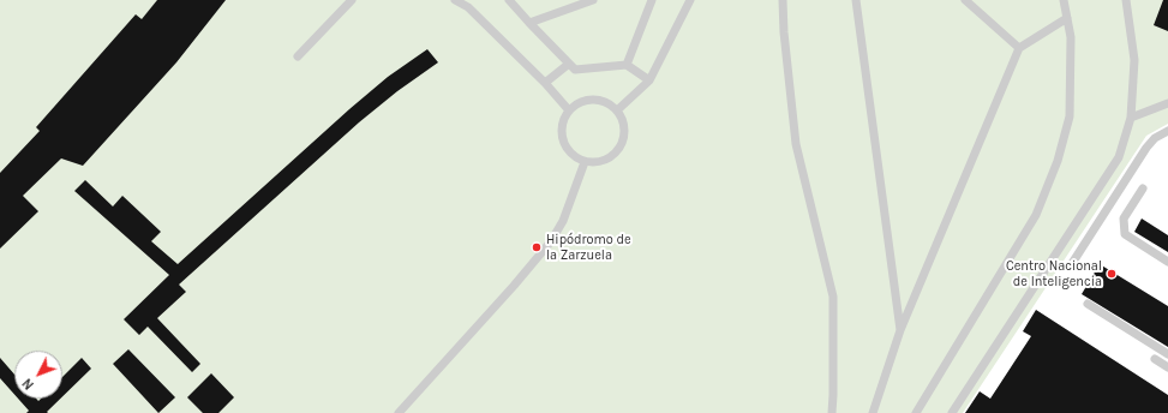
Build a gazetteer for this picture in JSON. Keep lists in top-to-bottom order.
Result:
{
  "places": ["Hipódromo de la Zarzuela", "Centro Nacional de Inteligencia"],
  "north": "bottom left"
}
